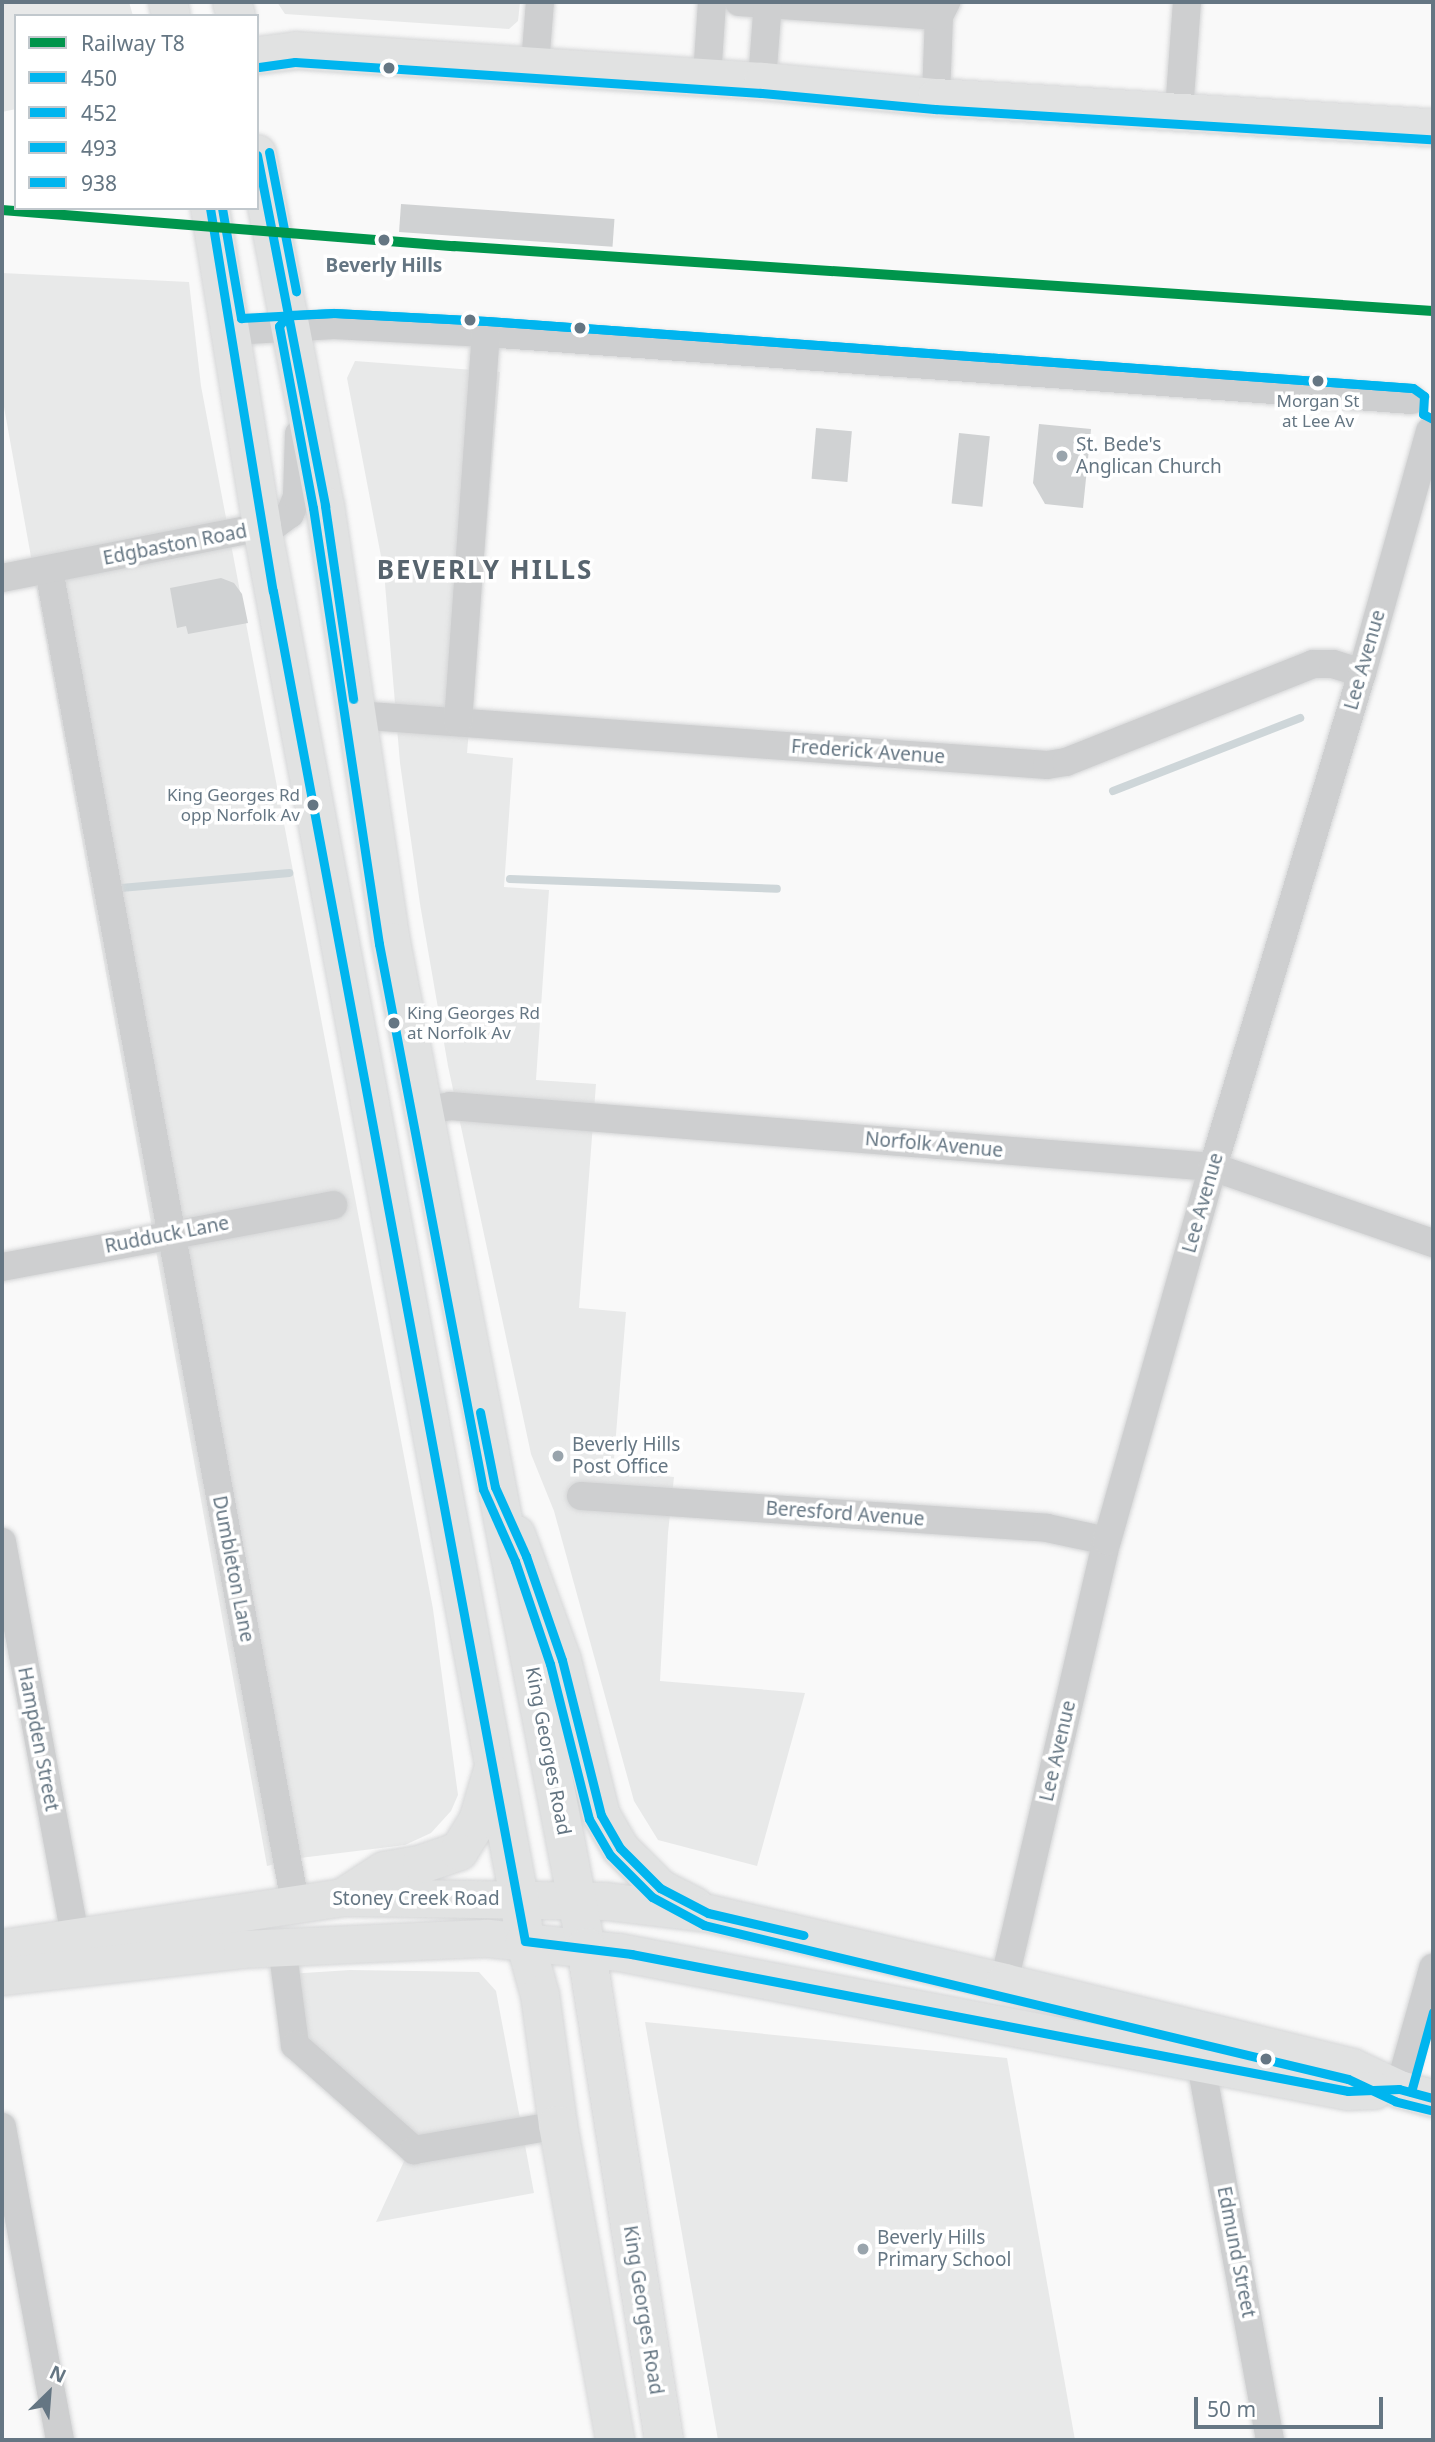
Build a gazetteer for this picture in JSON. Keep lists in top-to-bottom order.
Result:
{
  "streets": {
    "highway": ["King Georges Road"],
    "main road": ["Stoney Creek Road"],
    "street": [
      "Edgbaston Road",
      "Lee Avenue",
      "Frederick Avenue",
      "Norfolk Avenue",
      "Rudduck Lane",
      "Beresford Avenue",
      "Dumbleton Lane",
      "Hampden Street",
      "Edmund Street"
    ]
  },
  "crossings": [
    ["Edgbaston Road", "Dumbleton Lane"],
    ["Edgbaston Road", "King Georges Road"],
    ["Lee Avenue", "Frederick Avenue"],
    ["Lee Avenue", "Norfolk Avenue"],
    ["Lee Avenue", "Beresford Avenue"],
    ["Lee Avenue", "Stoney Creek Road"],
    ["Frederick Avenue", "King Georges Road"],
    ["Norfolk Avenue", "King Georges Road"],
    ["Rudduck Lane", "Dumbleton Lane"],
    ["Dumbleton Lane", "Stoney Creek Road"],
    ["Hampden Street", "Stoney Creek Road"],
    ["King Georges Road", "Stoney Creek Road"],
    ["Stoney Creek Road", "Edmund Street"]
  ],
  "districts": ["BEVERLY HILLS"],
  "places": [
    "Beverly Hills",
    "Morgan St at Lee Av",
    "St. Bede's Anglican Church",
    "King Georges Rd opp Norfolk Av",
    "King Georges Rd at Norfolk Av",
    "Beverly Hills Post Office",
    "Beverly Hills Primary School"
  ],
  "lines": [
    "transit line 938",
    "transit line 493",
    "transit line 450",
    "rail line T8",
    "transit line 452"
  ],
  "legend": [
    "Railway T8",
    "450",
    "452",
    "493",
    "938"
  ],
  "scale_bar": "50 m",
  "north": "top right"
}
